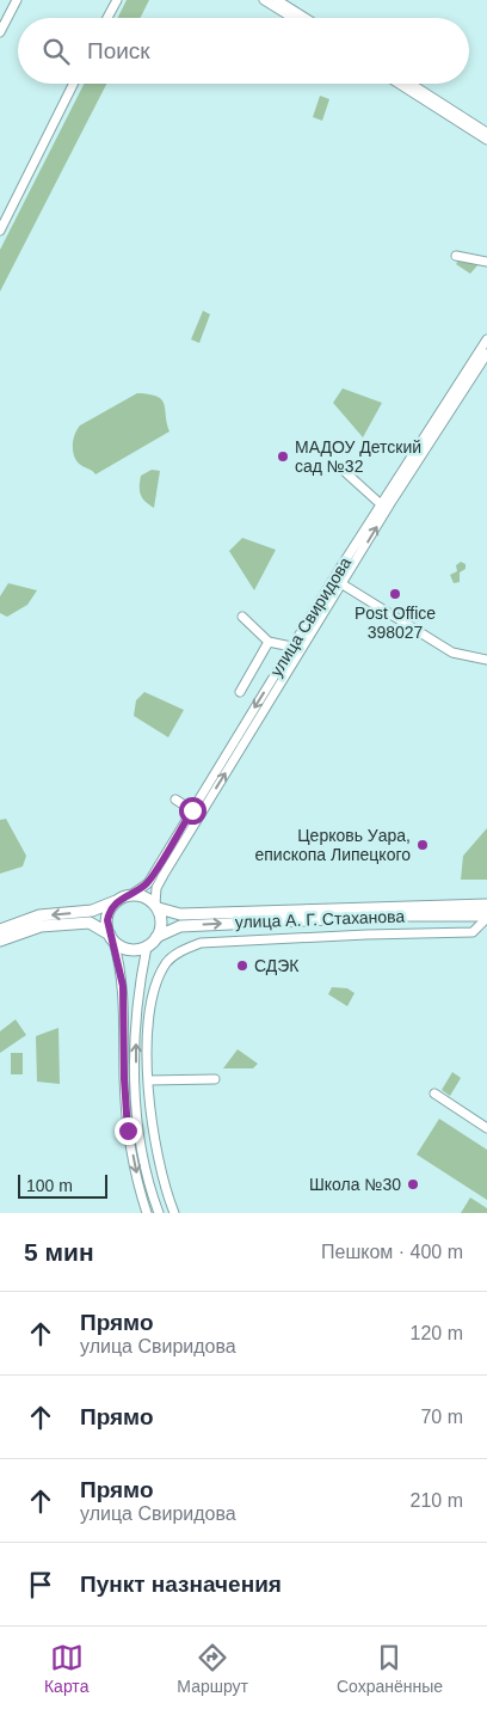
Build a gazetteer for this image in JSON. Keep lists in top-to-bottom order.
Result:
{
  "streets": {
    "main road": ["улица А. Г. Стаханова"],
    "street": ["улица Свиридова"]
  },
  "crossings": [
    ["улица Свиридова", "улица А. Г. Стаханова"]
  ],
  "places": [
    "МАДОУ Детский сад №32",
    "Post Office 398027",
    "Церковь Уара, епископа Липецкого",
    "СДЭК",
    "Школа №30"
  ],
  "scale_bar": "100 m",
  "page": {
    "search": "Поиск",
    "scale": "100 m",
    "heading": ["5 мин", "Пешком · 400 m"],
    "list": [
      ["Прямо", "улица Свиридова", "120 m"],
      ["Прямо", "70 m"],
      ["Прямо", "улица Свиридова", "210 m"],
      "Пункт назначения"
    ],
    "nav": ["Карта", "Маршрут", "Сохранённые"]
  }
}
